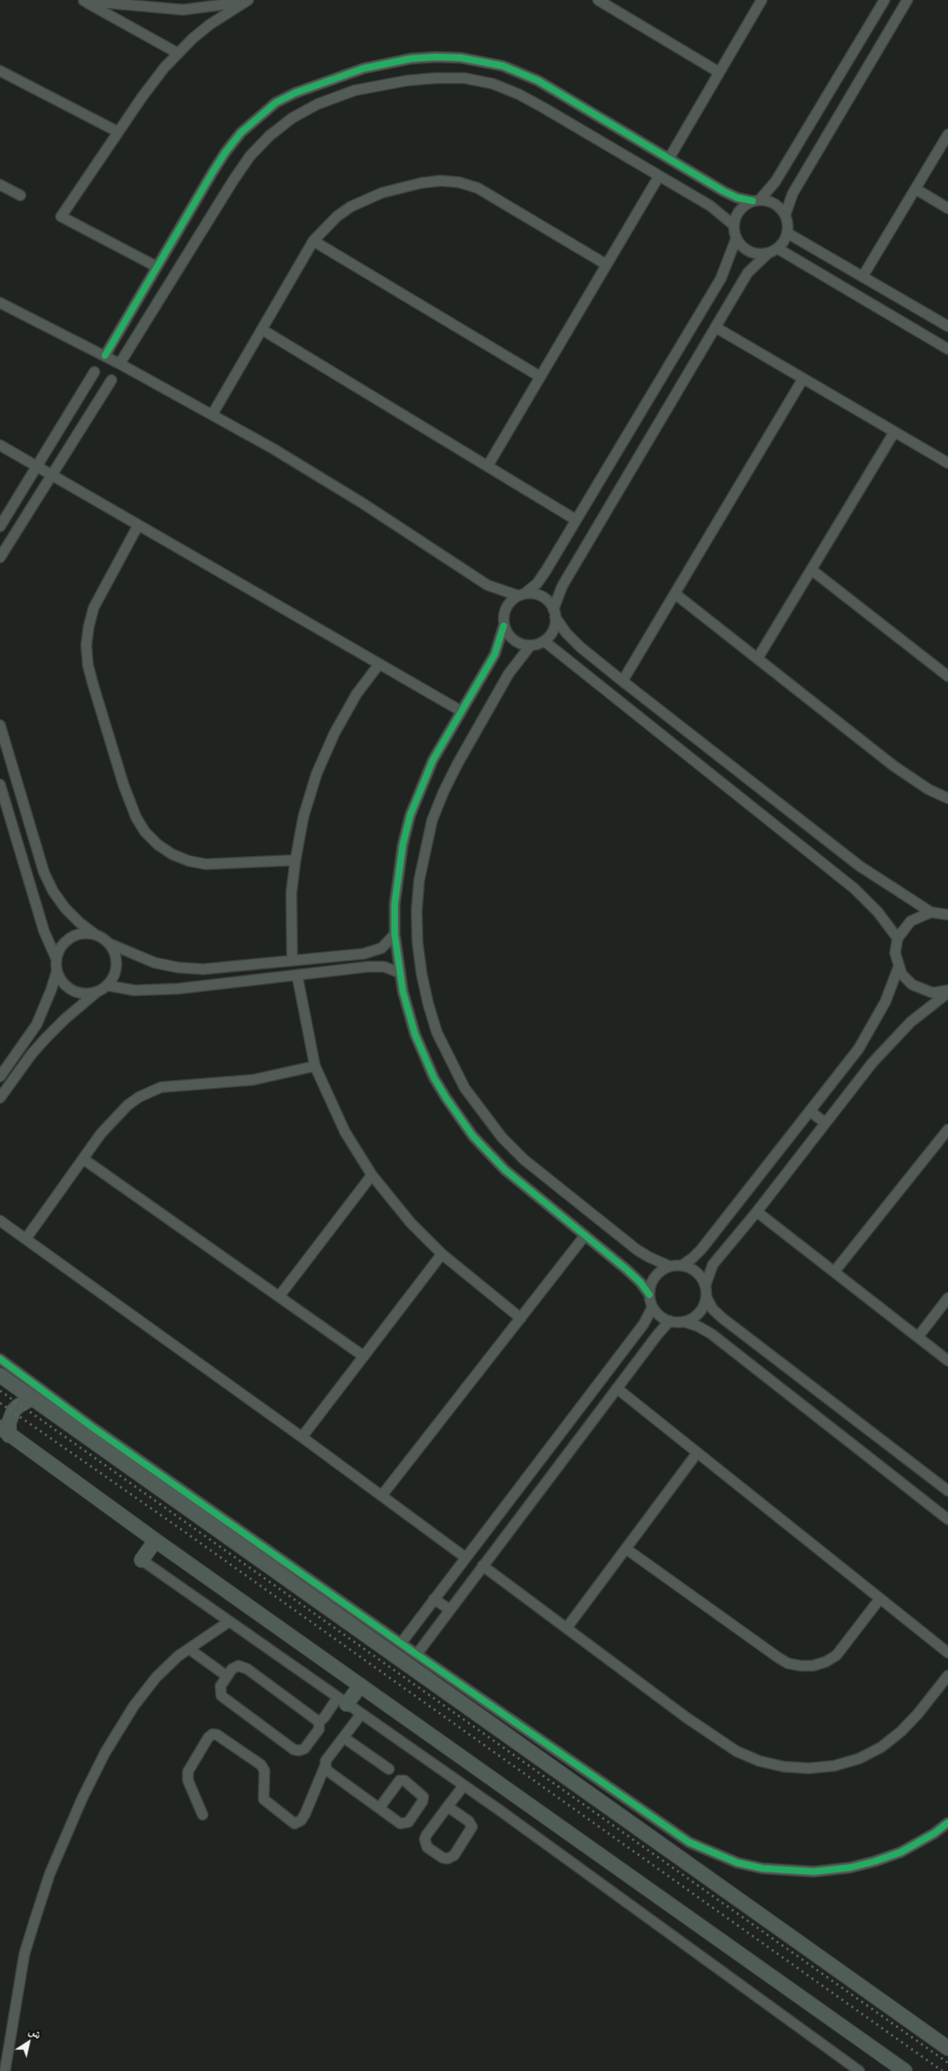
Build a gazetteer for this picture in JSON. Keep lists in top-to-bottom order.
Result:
{
  "north": "top right"
}
